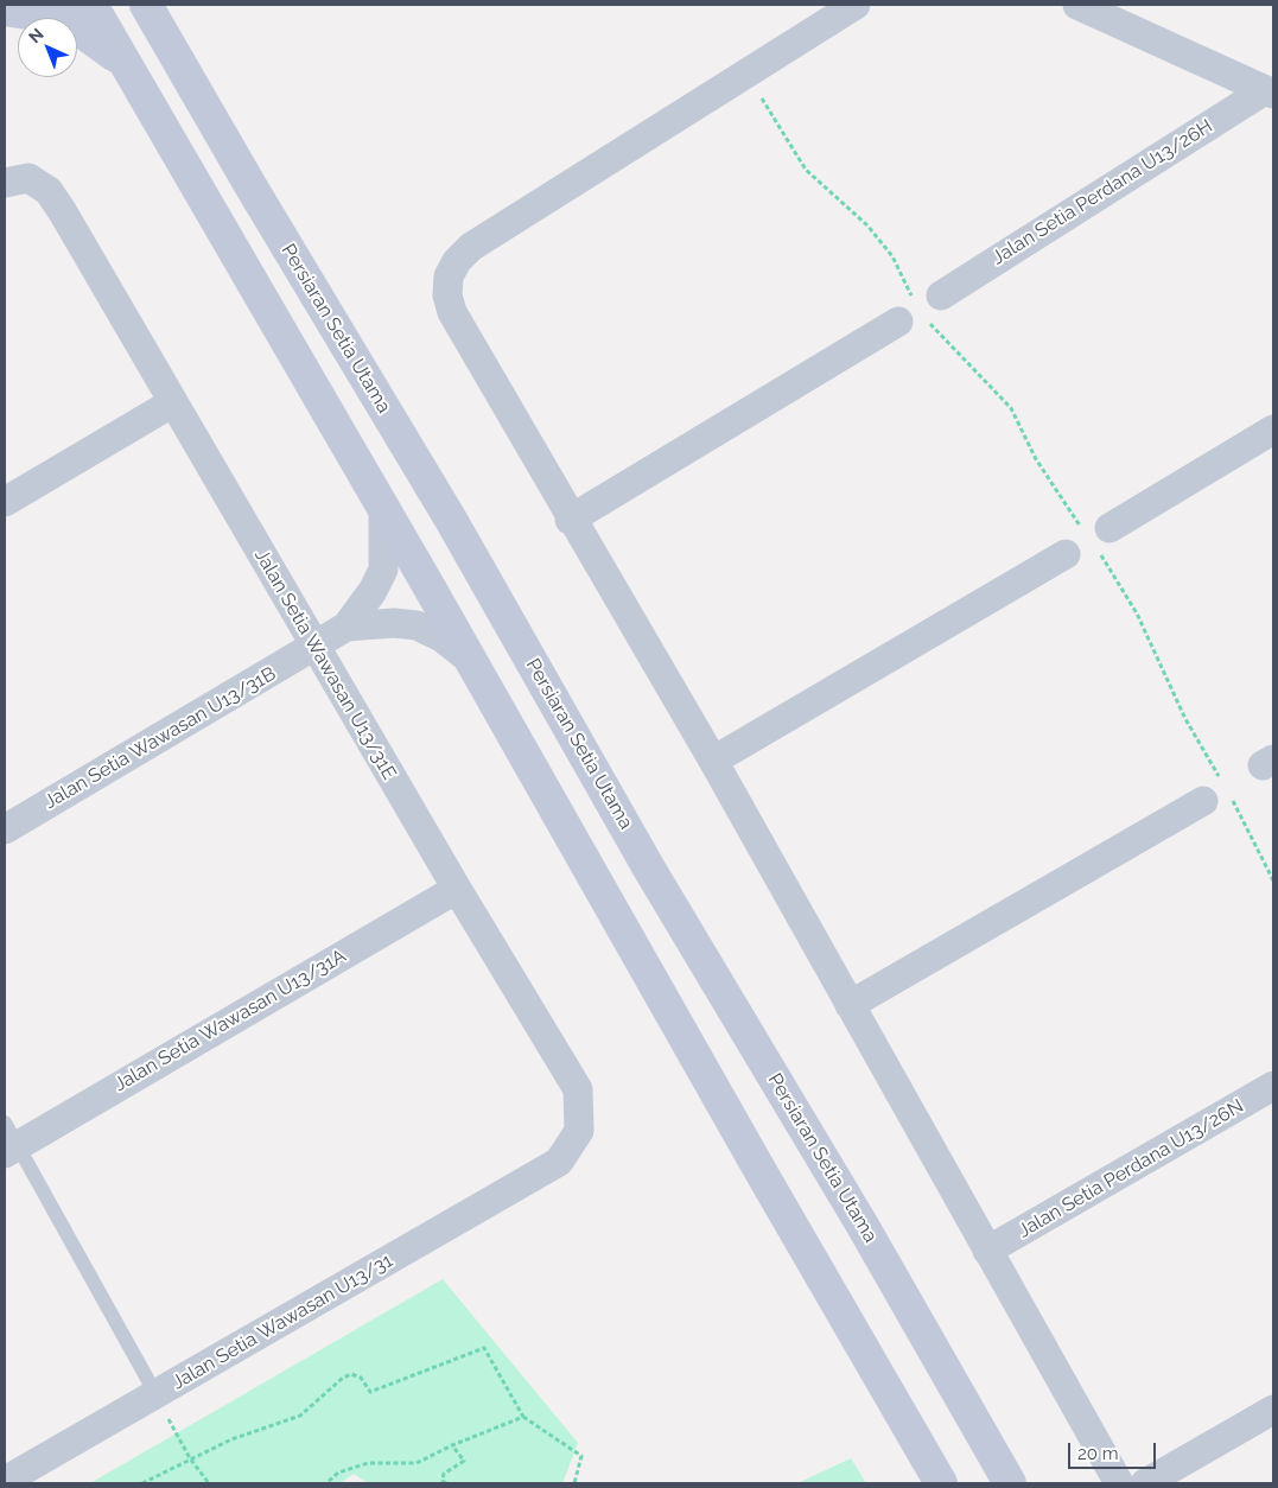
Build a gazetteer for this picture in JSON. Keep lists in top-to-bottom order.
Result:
{
  "streets": {
    "street": [
      "Jalan Setia Perdana U13/26H",
      "Persiaran Setia Utama",
      "Jalan Setia Wawasan U13/31E",
      "Jalan Setia Wawasan U13/31B",
      "Jalan Setia Wawasan U13/31A",
      "Jalan Setia Perdana U13/26N",
      "Jalan Setia Wawasan U13/31"
    ]
  },
  "crossings": [
    ["Jalan Setia Wawasan U13/31E", "Jalan Setia Wawasan U13/31B"],
    ["Jalan Setia Wawasan U13/31E", "Jalan Setia Wawasan U13/31A"],
    ["Jalan Setia Wawasan U13/31E", "Jalan Setia Wawasan U13/31"]
  ],
  "scale_bar": "20 m",
  "north": "top left"
}
